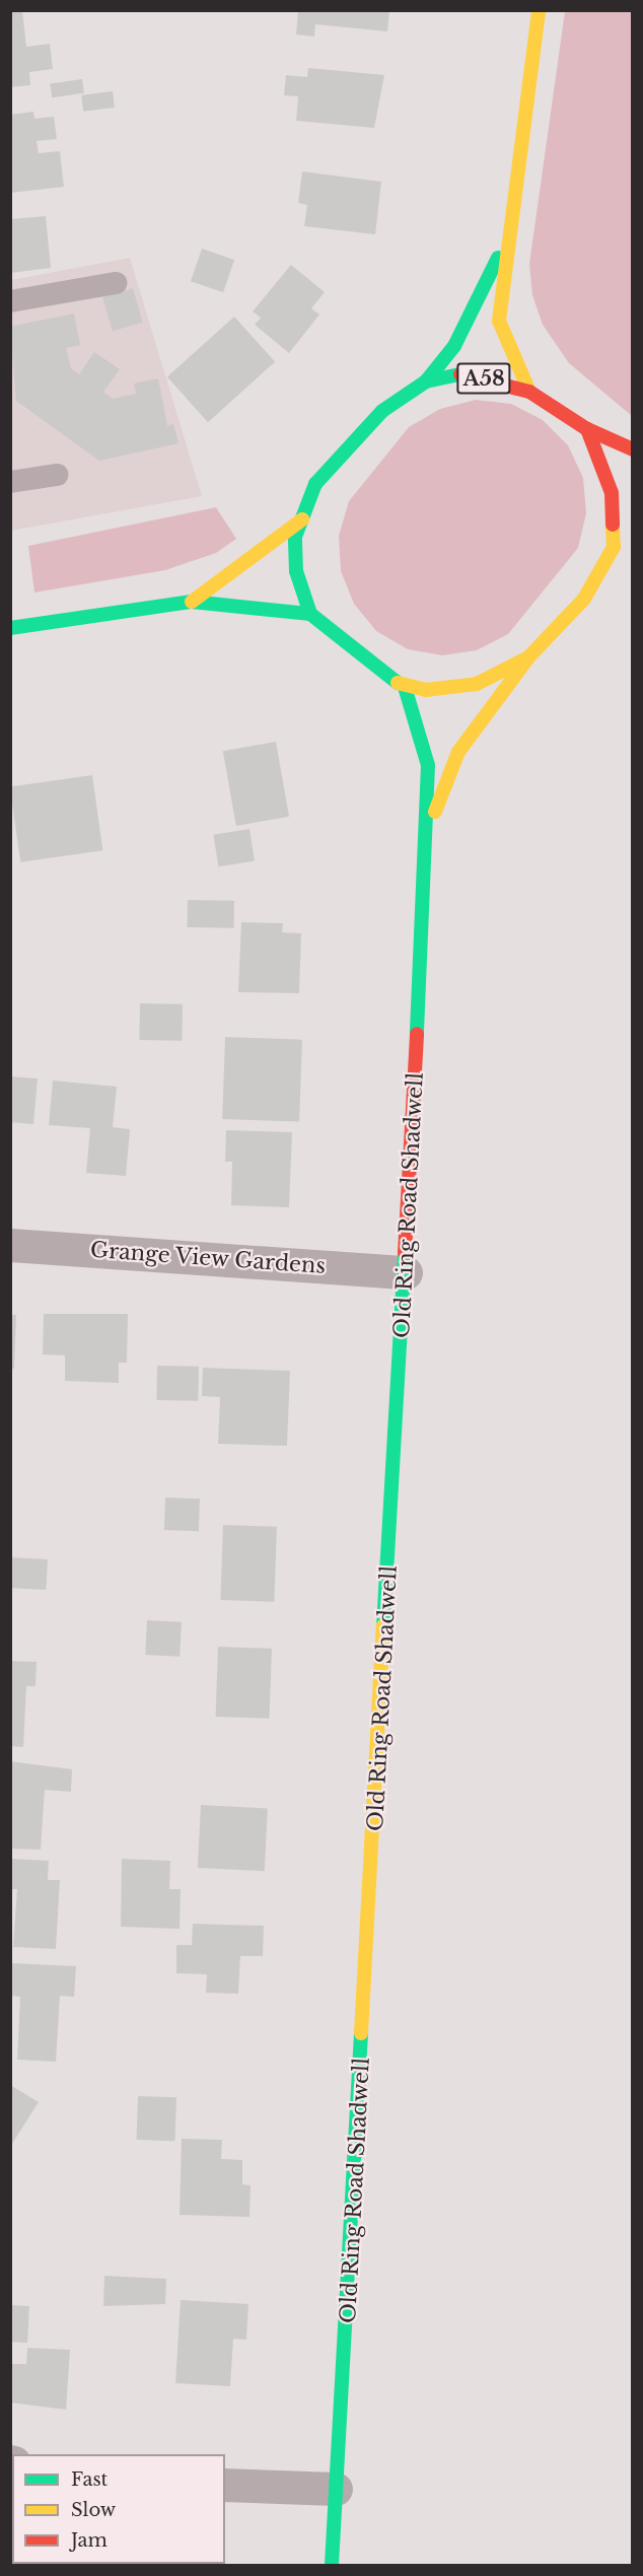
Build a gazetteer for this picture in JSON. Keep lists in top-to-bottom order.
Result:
{
  "streets": {
    "main road": ["A58", "Old Ring Road Shadwell"],
    "street": ["Grange View Gardens"]
  },
  "crossings": [
    ["A58", "Old Ring Road Shadwell"],
    ["Old Ring Road Shadwell", "Grange View Gardens"]
  ],
  "legend": ["Fast", "Slow", "Jam"]
}
